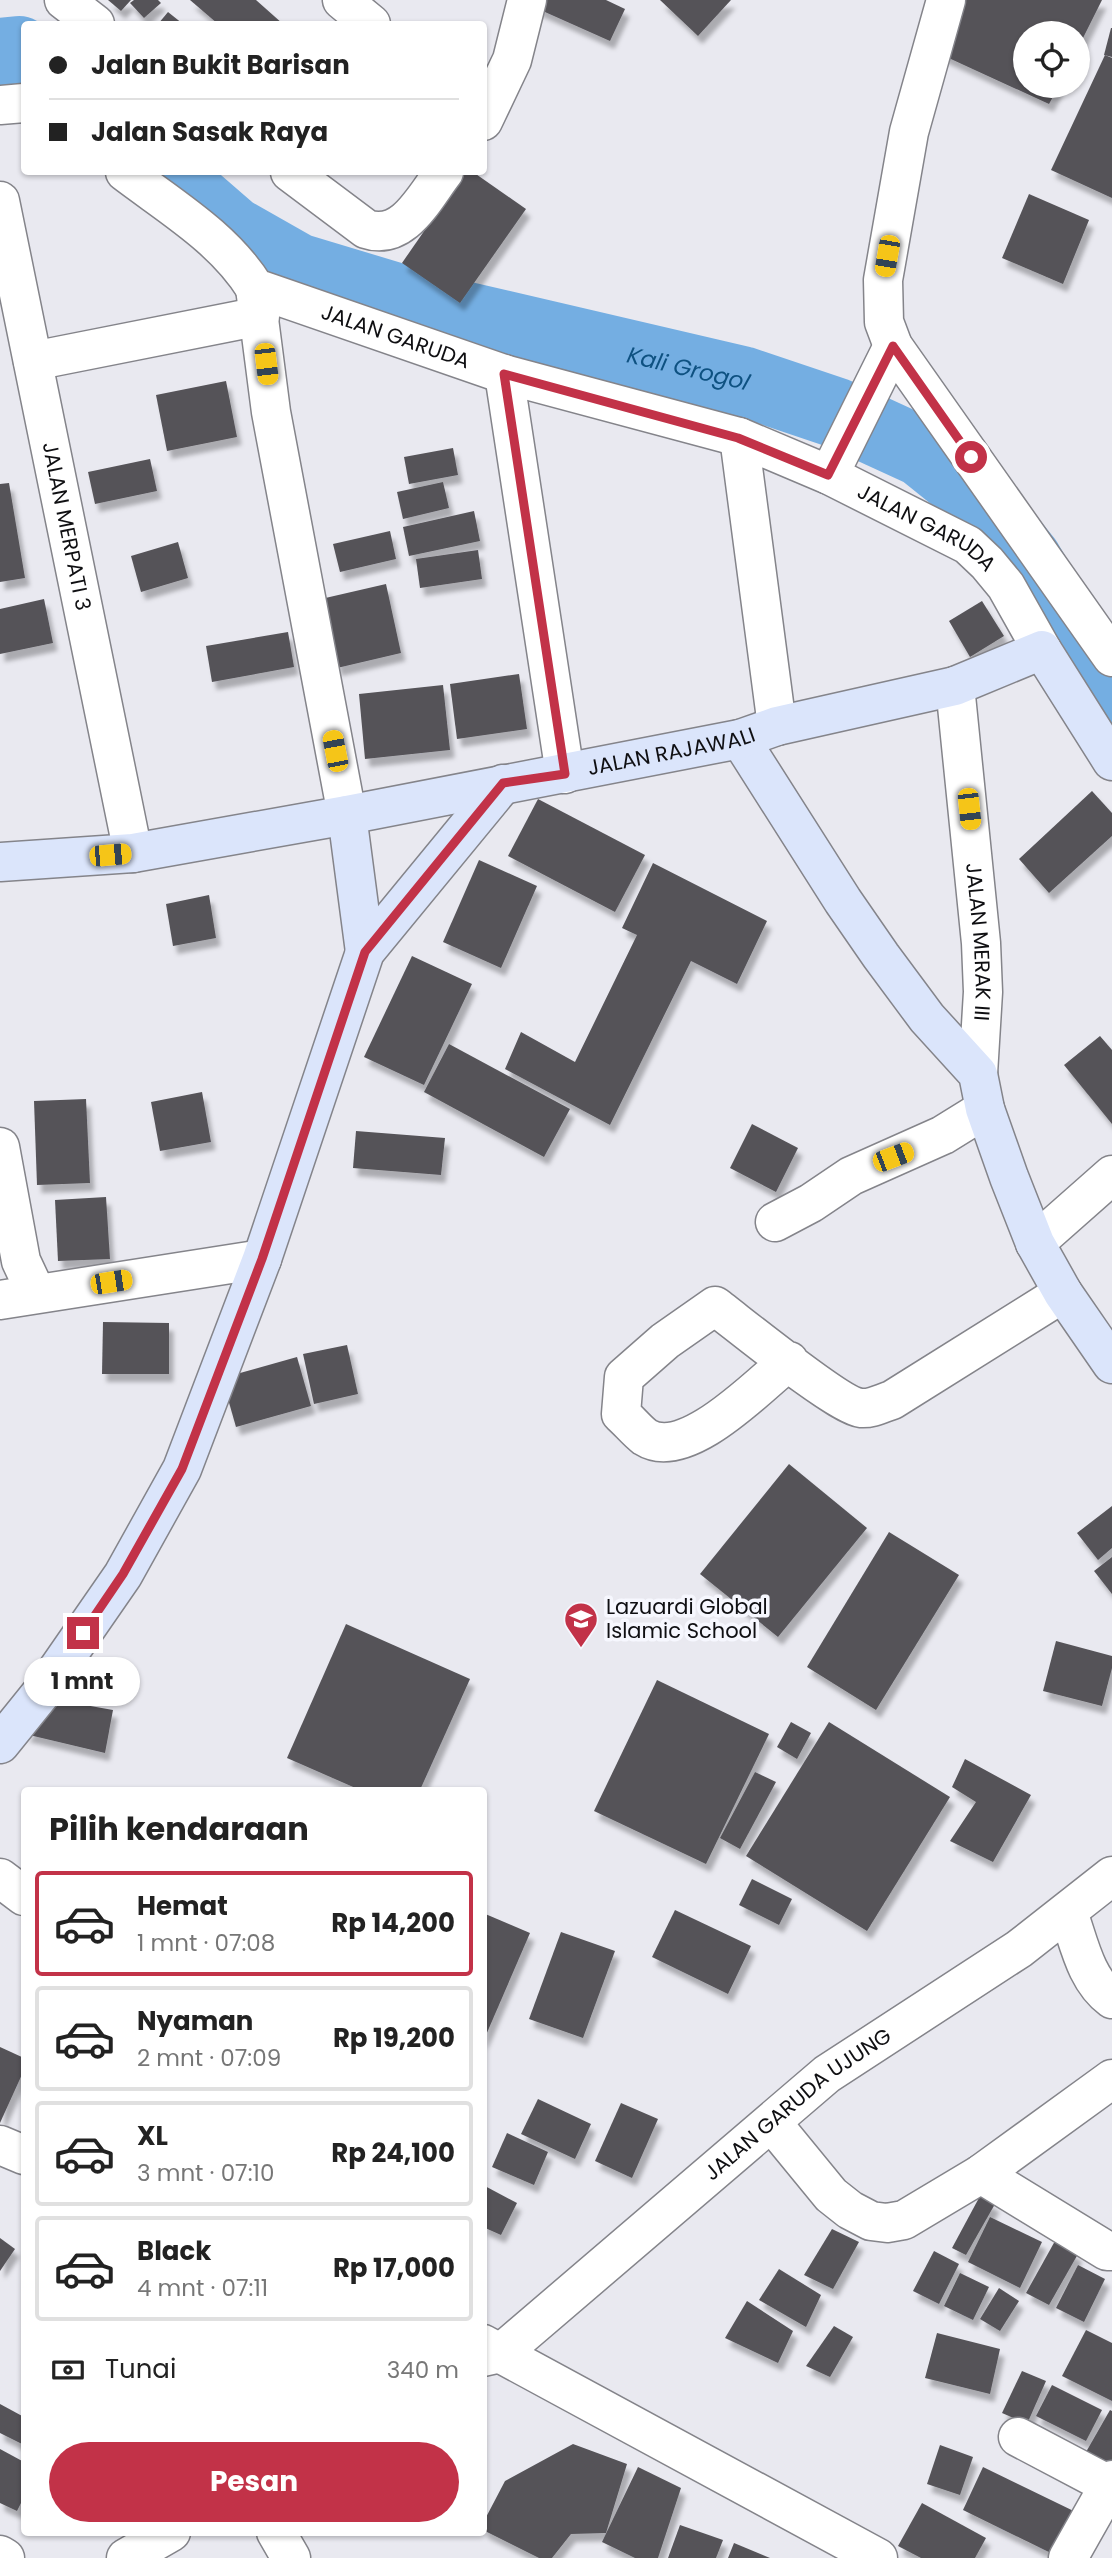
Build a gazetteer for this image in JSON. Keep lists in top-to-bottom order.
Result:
{
  "streets": {
    "street": [
      "JALAN GARUDA",
      "JALAN MERPATI 3",
      "JALAN RAJAWALI",
      "JALAN MERAK III",
      "JALAN GARUDA UJUNG"
    ]
  },
  "crossings": [
    ["JALAN GARUDA", "JALAN RAJAWALI"],
    ["JALAN MERPATI 3", "JALAN RAJAWALI"],
    ["JALAN RAJAWALI", "JALAN MERAK III"]
  ],
  "water": ["Kali Grogol"],
  "places": {
    "school or university": ["Lazuardi Global Islamic School"]
  },
  "page": {
    "banner": ["Jalan Bukit Barisan", "Jalan Sasak Raya"],
    "bubble": "1 mnt",
    "heading": "Pilih kendaraan",
    "list": [
      {
        "name": "Hemat",
        "note": "1 mnt · 07:08",
        "value": "Rp 14,200"
      },
      {
        "name": "Nyaman",
        "note": "2 mnt · 07:09",
        "value": "Rp 19,200"
      },
      {
        "name": "XL",
        "note": "3 mnt · 07:10",
        "value": "Rp 24,100"
      },
      {
        "name": "Black",
        "note": "4 mnt · 07:11",
        "value": "Rp 17,000"
      }
    ],
    "pay": ["Tunai", "340 m"],
    "buttons": "Pesan"
  }
}
